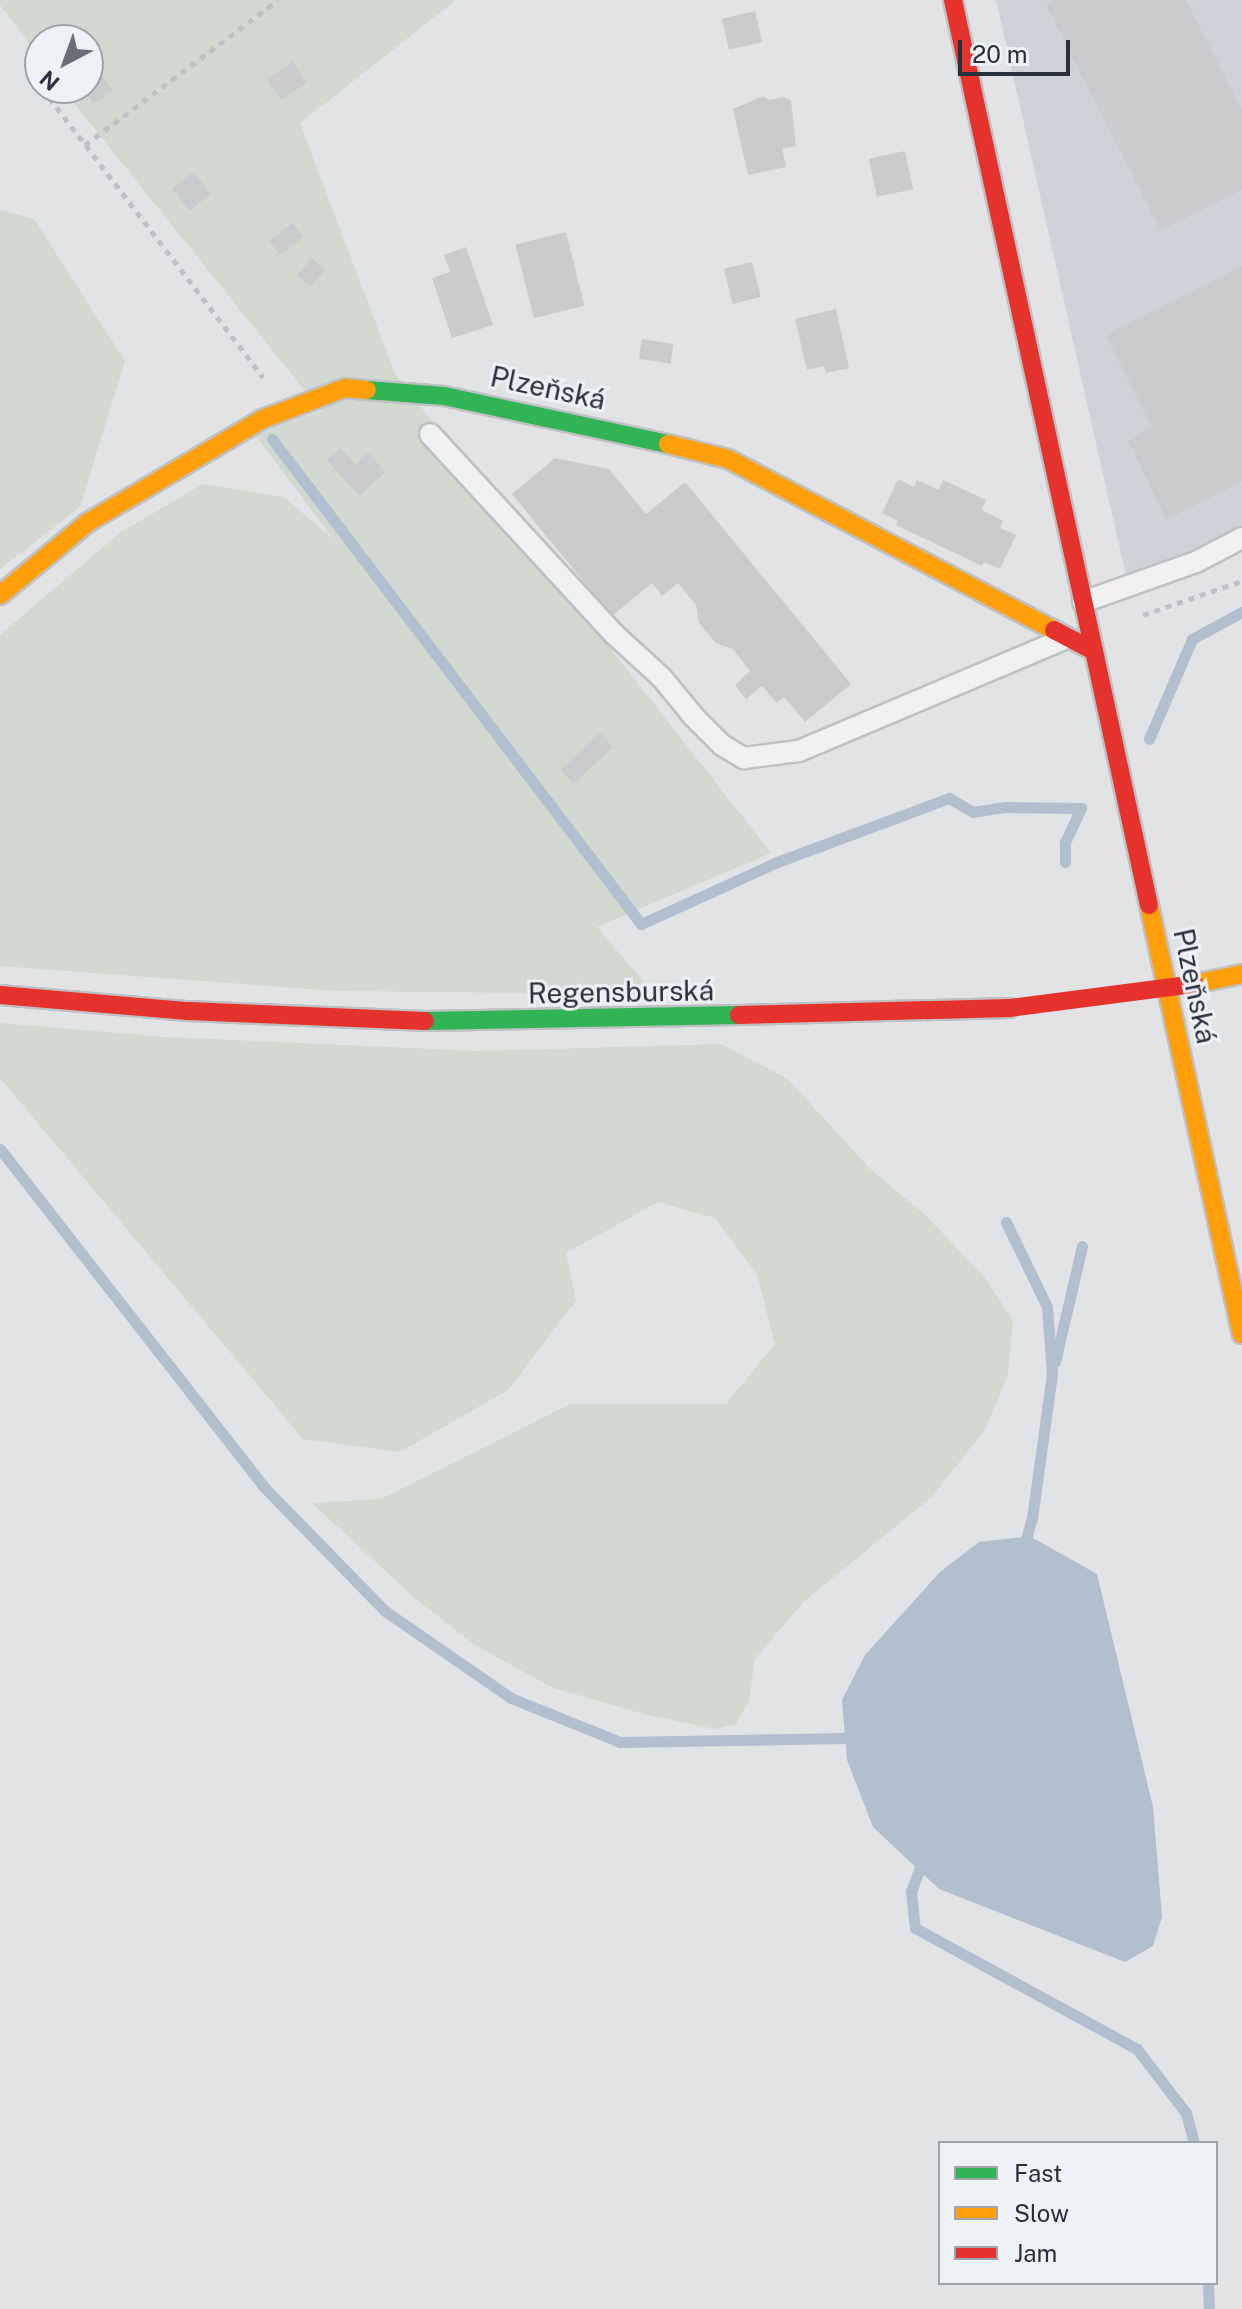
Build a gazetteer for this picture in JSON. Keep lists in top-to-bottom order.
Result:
{
  "streets": {
    "street": ["Plzeňská", "Regensburská"]
  },
  "legend": ["Fast", "Slow", "Jam"],
  "scale_bar": "20 m",
  "north": "bottom left"
}
